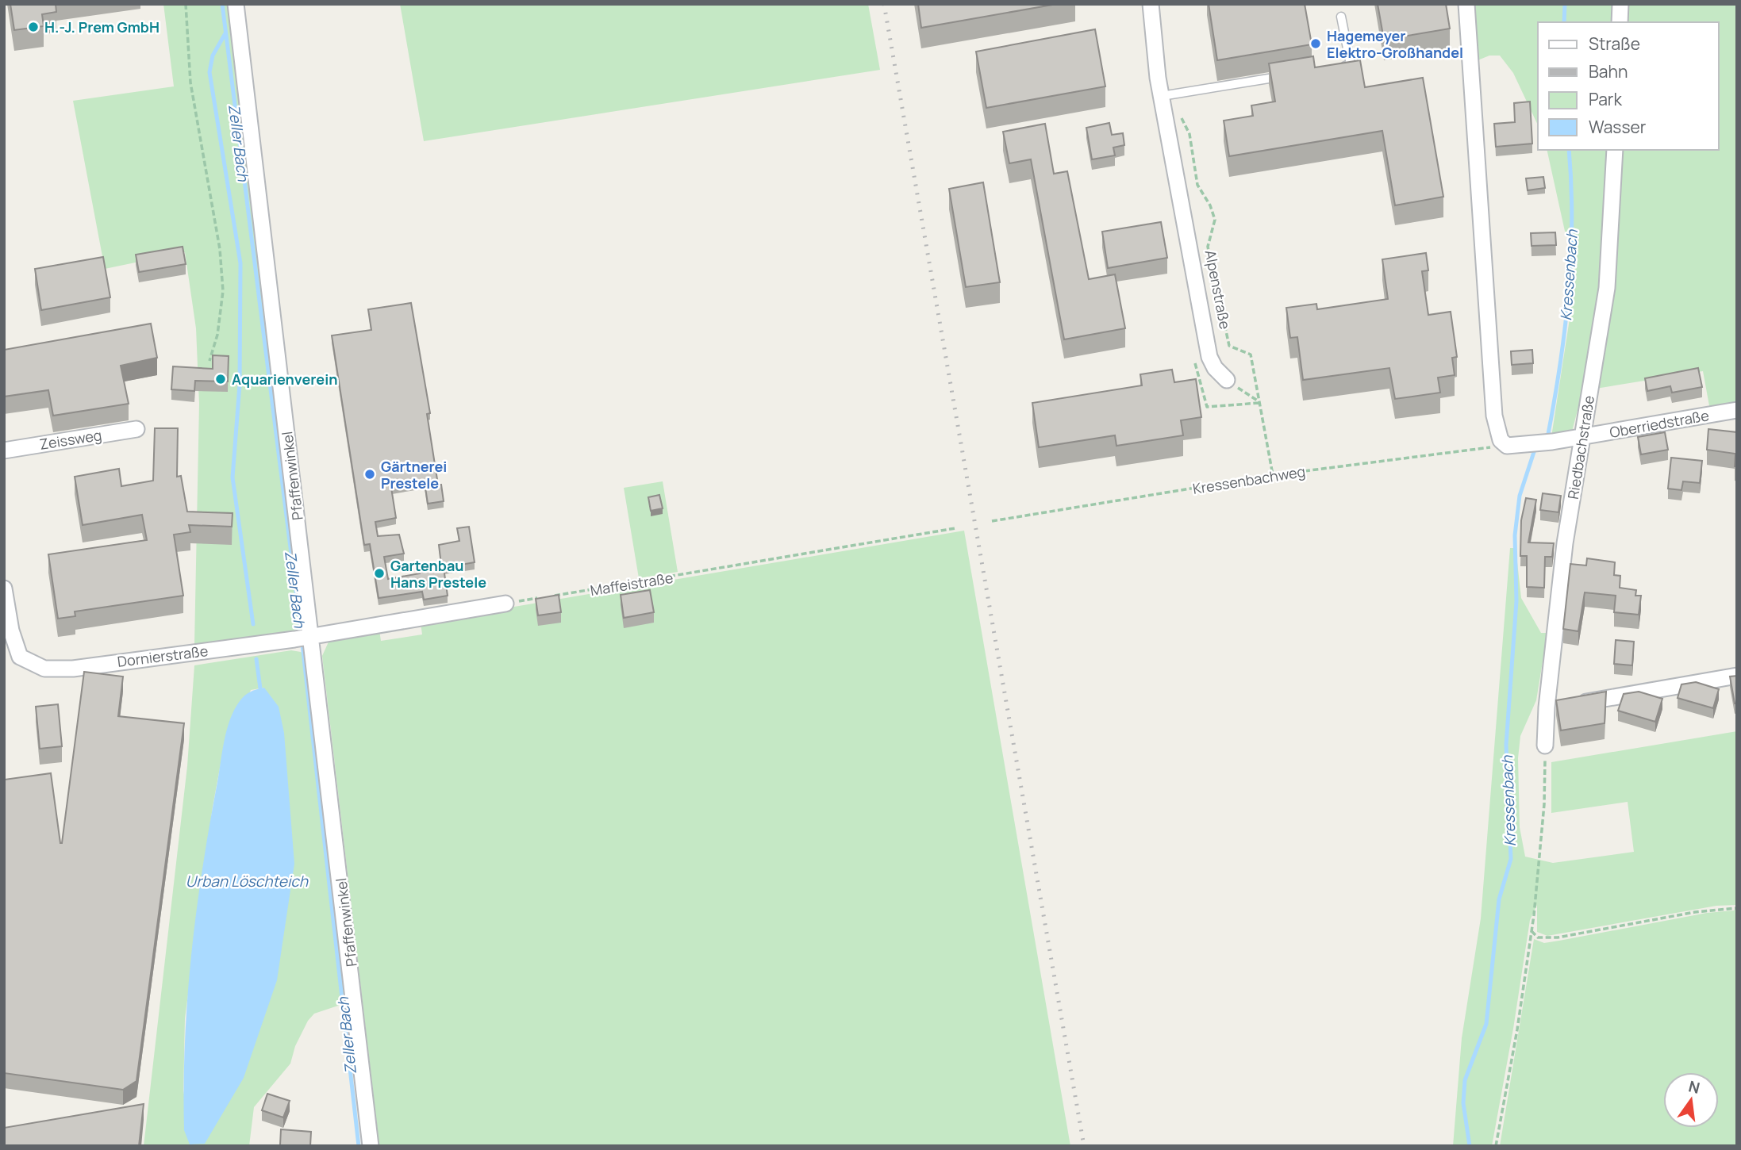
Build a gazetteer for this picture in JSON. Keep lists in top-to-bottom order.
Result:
{
  "streets": {
    "street": [
      "Alpenstraße",
      "Oberriedstraße",
      "Zeissweg",
      "Riedbachstraße",
      "Pfaffenwinkel",
      "Dornierstraße"
    ],
    "path": ["Kressenbachweg", "Maffeistraße"]
  },
  "crossings": [
    ["Alpenstraße", "Kressenbachweg"],
    ["Oberriedstraße", "Riedbachstraße"],
    ["Pfaffenwinkel", "Dornierstraße"]
  ],
  "water": ["Zeller Bach", "Kressenbach", "Urban Löschteich"],
  "places": [
    "H.-J. Prem GmbH",
    "Hagemeyer Elektro-Großhandel",
    "Aquarienverein",
    "Gärtnerei Prestele",
    "Gartenbau Hans Prestele"
  ],
  "legend": [
    "Straße",
    "Bahn",
    "Park",
    "Wasser"
  ],
  "north": "top"
}
